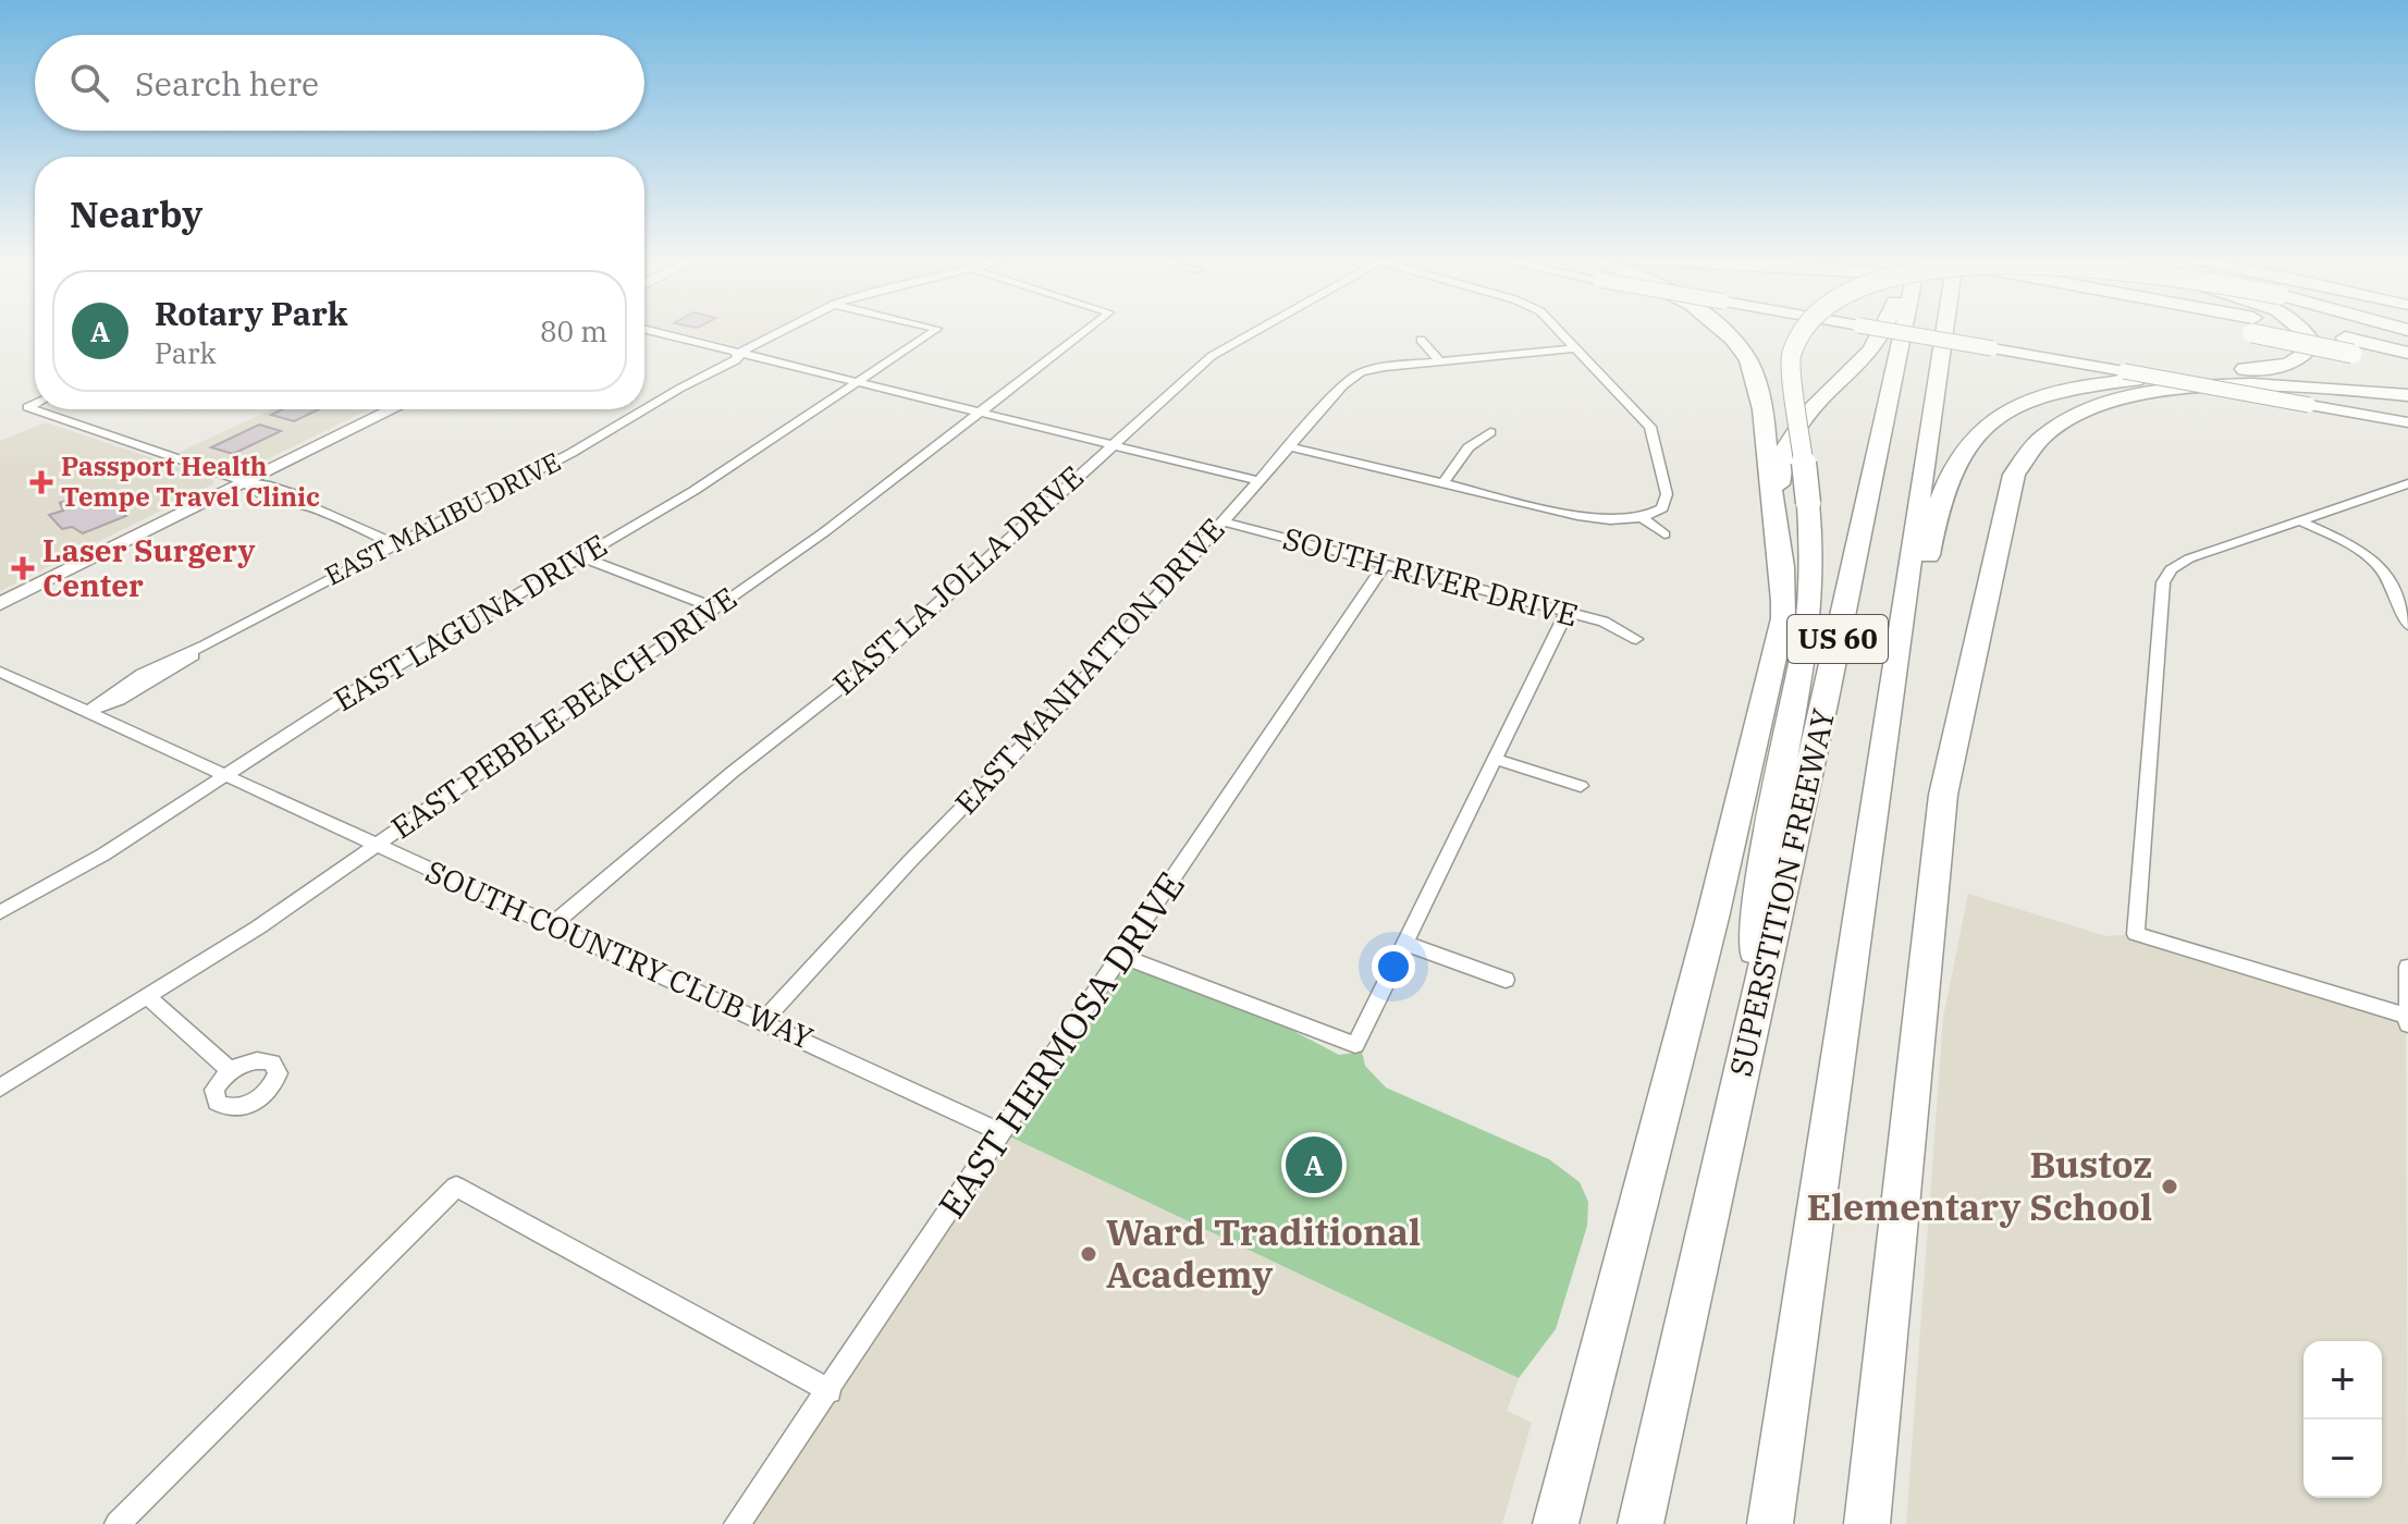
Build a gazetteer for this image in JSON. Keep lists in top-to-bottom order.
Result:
{
  "streets": {
    "highway": ["US 60", "SUPERSTITION FREEWAY"],
    "street": [
      "EAST MALIBU DRIVE",
      "SOUTH RIVER DRIVE",
      "EAST LA JOLLA DRIVE",
      "EAST LAGUNA DRIVE",
      "EAST MANHATTON DRIVE",
      "EAST PEBBLE BEACH DRIVE",
      "SOUTH COUNTRY CLUB WAY",
      "EAST HERMOSA DRIVE"
    ]
  },
  "crossings": [
    ["EAST MALIBU DRIVE", "SOUTH COUNTRY CLUB WAY"],
    ["SOUTH RIVER DRIVE", "EAST MANHATTON DRIVE"],
    ["SOUTH RIVER DRIVE", "EAST HERMOSA DRIVE"],
    ["EAST LA JOLLA DRIVE", "SOUTH COUNTRY CLUB WAY"],
    ["EAST LAGUNA DRIVE", "SOUTH COUNTRY CLUB WAY"],
    ["EAST MANHATTON DRIVE", "SOUTH COUNTRY CLUB WAY"],
    ["EAST PEBBLE BEACH DRIVE", "SOUTH COUNTRY CLUB WAY"],
    ["SOUTH COUNTRY CLUB WAY", "EAST HERMOSA DRIVE"]
  ],
  "places": {
    "health": ["Passport Health Tempe Travel Clinic", "Laser Surgery Center"],
    "other": ["Bustoz Elementary School", "Ward Traditional Academy"]
  },
  "page": {
    "search": "Search here",
    "heading": "Nearby",
    "list": [
      {
        "mark": "A",
        "name": "Rotary Park",
        "note": "Park",
        "value": "80 m"
      }
    ],
    "pins": "A",
    "map_buttons": ["+", "−"]
  }
}
